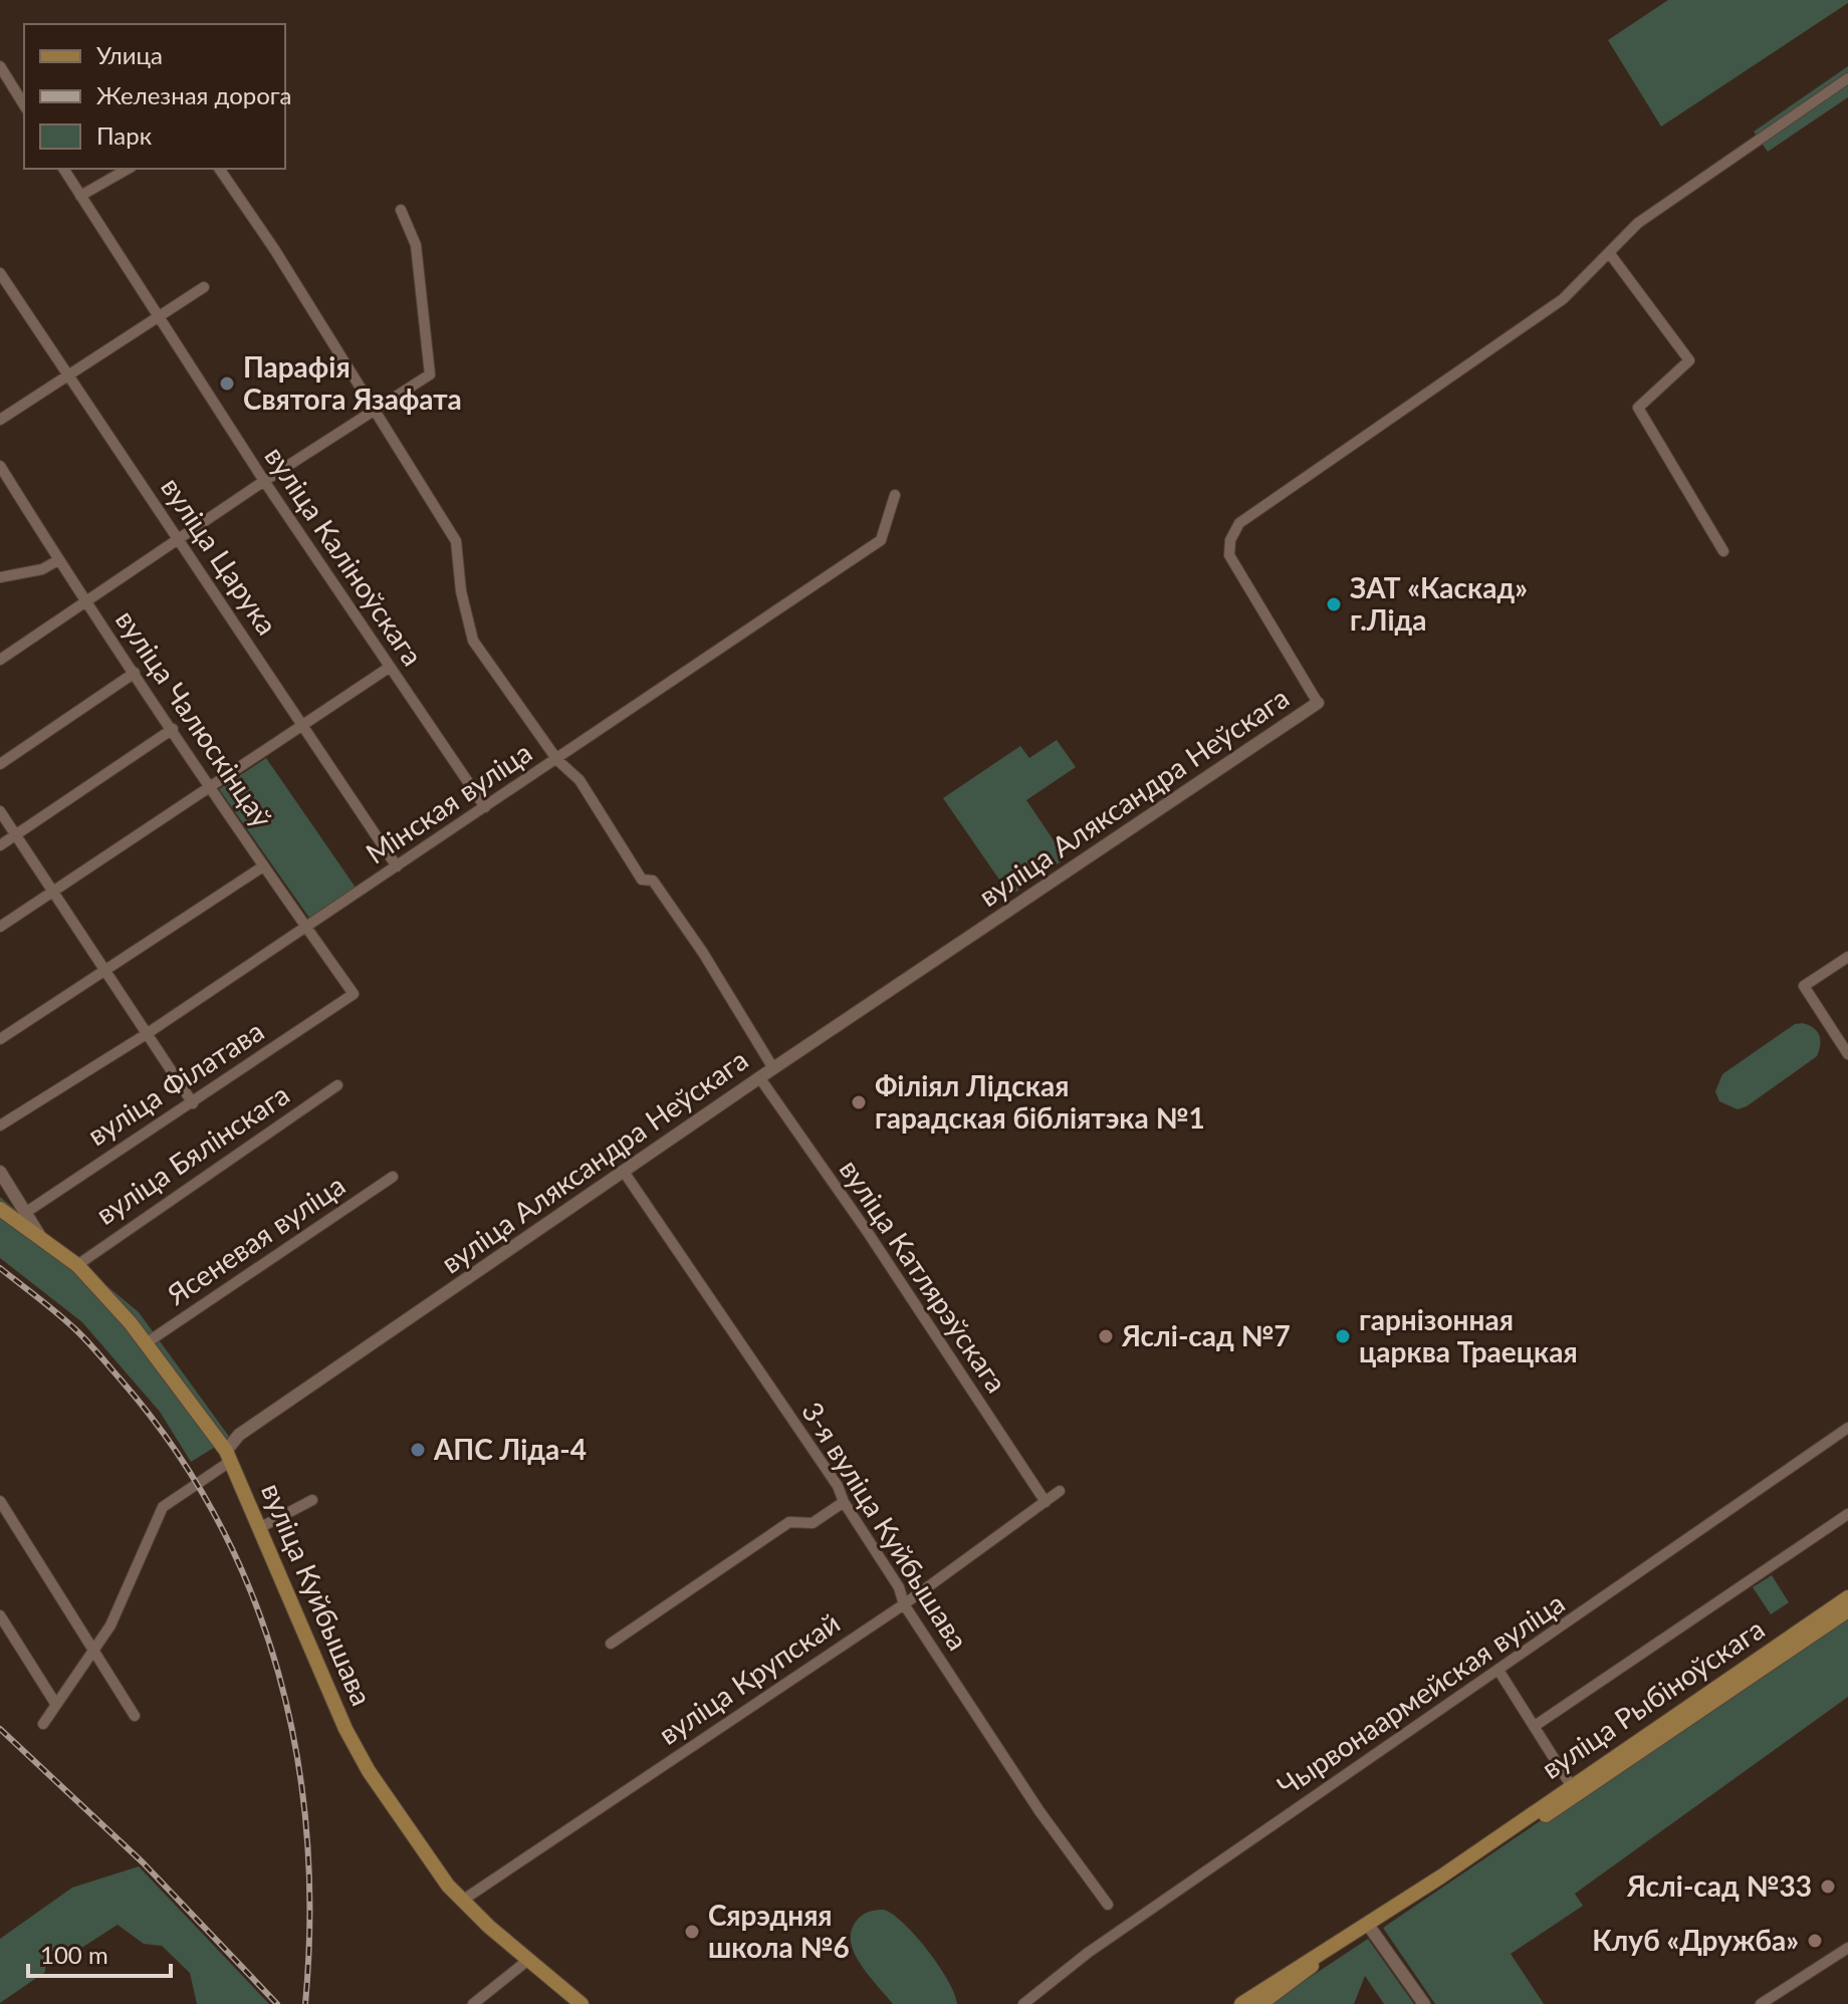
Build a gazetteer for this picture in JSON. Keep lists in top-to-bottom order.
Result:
{
  "streets": {
    "main road": ["вуліца Куйбышава", "вуліца Рыбіноўскага"],
    "street": [
      "вуліца Царука",
      "вуліца Каліноўскага",
      "вуліца Чалюскінцаў",
      "вуліца Аляксандра Неўскага",
      "Мінская вуліца",
      "вуліца Філатава",
      "вуліца Бялінскага",
      "Ясеневая вуліца",
      "вуліца Катлярэўскага",
      "3-я вуліца Куйбышава",
      "вуліца Крупскай",
      "Чырвонаармейская вуліца"
    ]
  },
  "crossings": [
    ["вуліца Царука", "Мінская вуліца"],
    ["вуліца Каліноўскага", "Мінская вуліца"],
    ["вуліца Чалюскінцаў", "Мінская вуліца"],
    ["вуліца Чалюскінцаў", "вуліца Філатава"],
    ["вуліца Аляксандра Неўскага", "вуліца Катлярэўскага"],
    ["вуліца Аляксандра Неўскага", "3-я вуліца Куйбышава"],
    ["вуліца Аляксандра Неўскага", "вуліца Куйбышава"],
    ["вуліца Бялінскага", "вуліца Куйбышава"],
    ["Ясеневая вуліца", "вуліца Куйбышава"],
    ["вуліца Катлярэўскага", "вуліца Крупскай"],
    ["3-я вуліца Куйбышава", "вуліца Крупскай"],
    ["вуліца Куйбышава", "вуліца Крупскай"]
  ],
  "places": [
    "Парафія Святога Язафата",
    "ЗАТ «Каскад» г.Ліда",
    "Філіял Лідская гарадская бібліятэка №1",
    "Яслі-сад №7",
    "гарнізонная царква Траецкая",
    "АПС Ліда-4",
    "Яслі-сад №33",
    "Сярэдняя школа №6",
    "Клуб «Дружба»"
  ],
  "legend": ["Улица", "Железная дорога", "Парк"],
  "scale_bar": "100 m"
}
